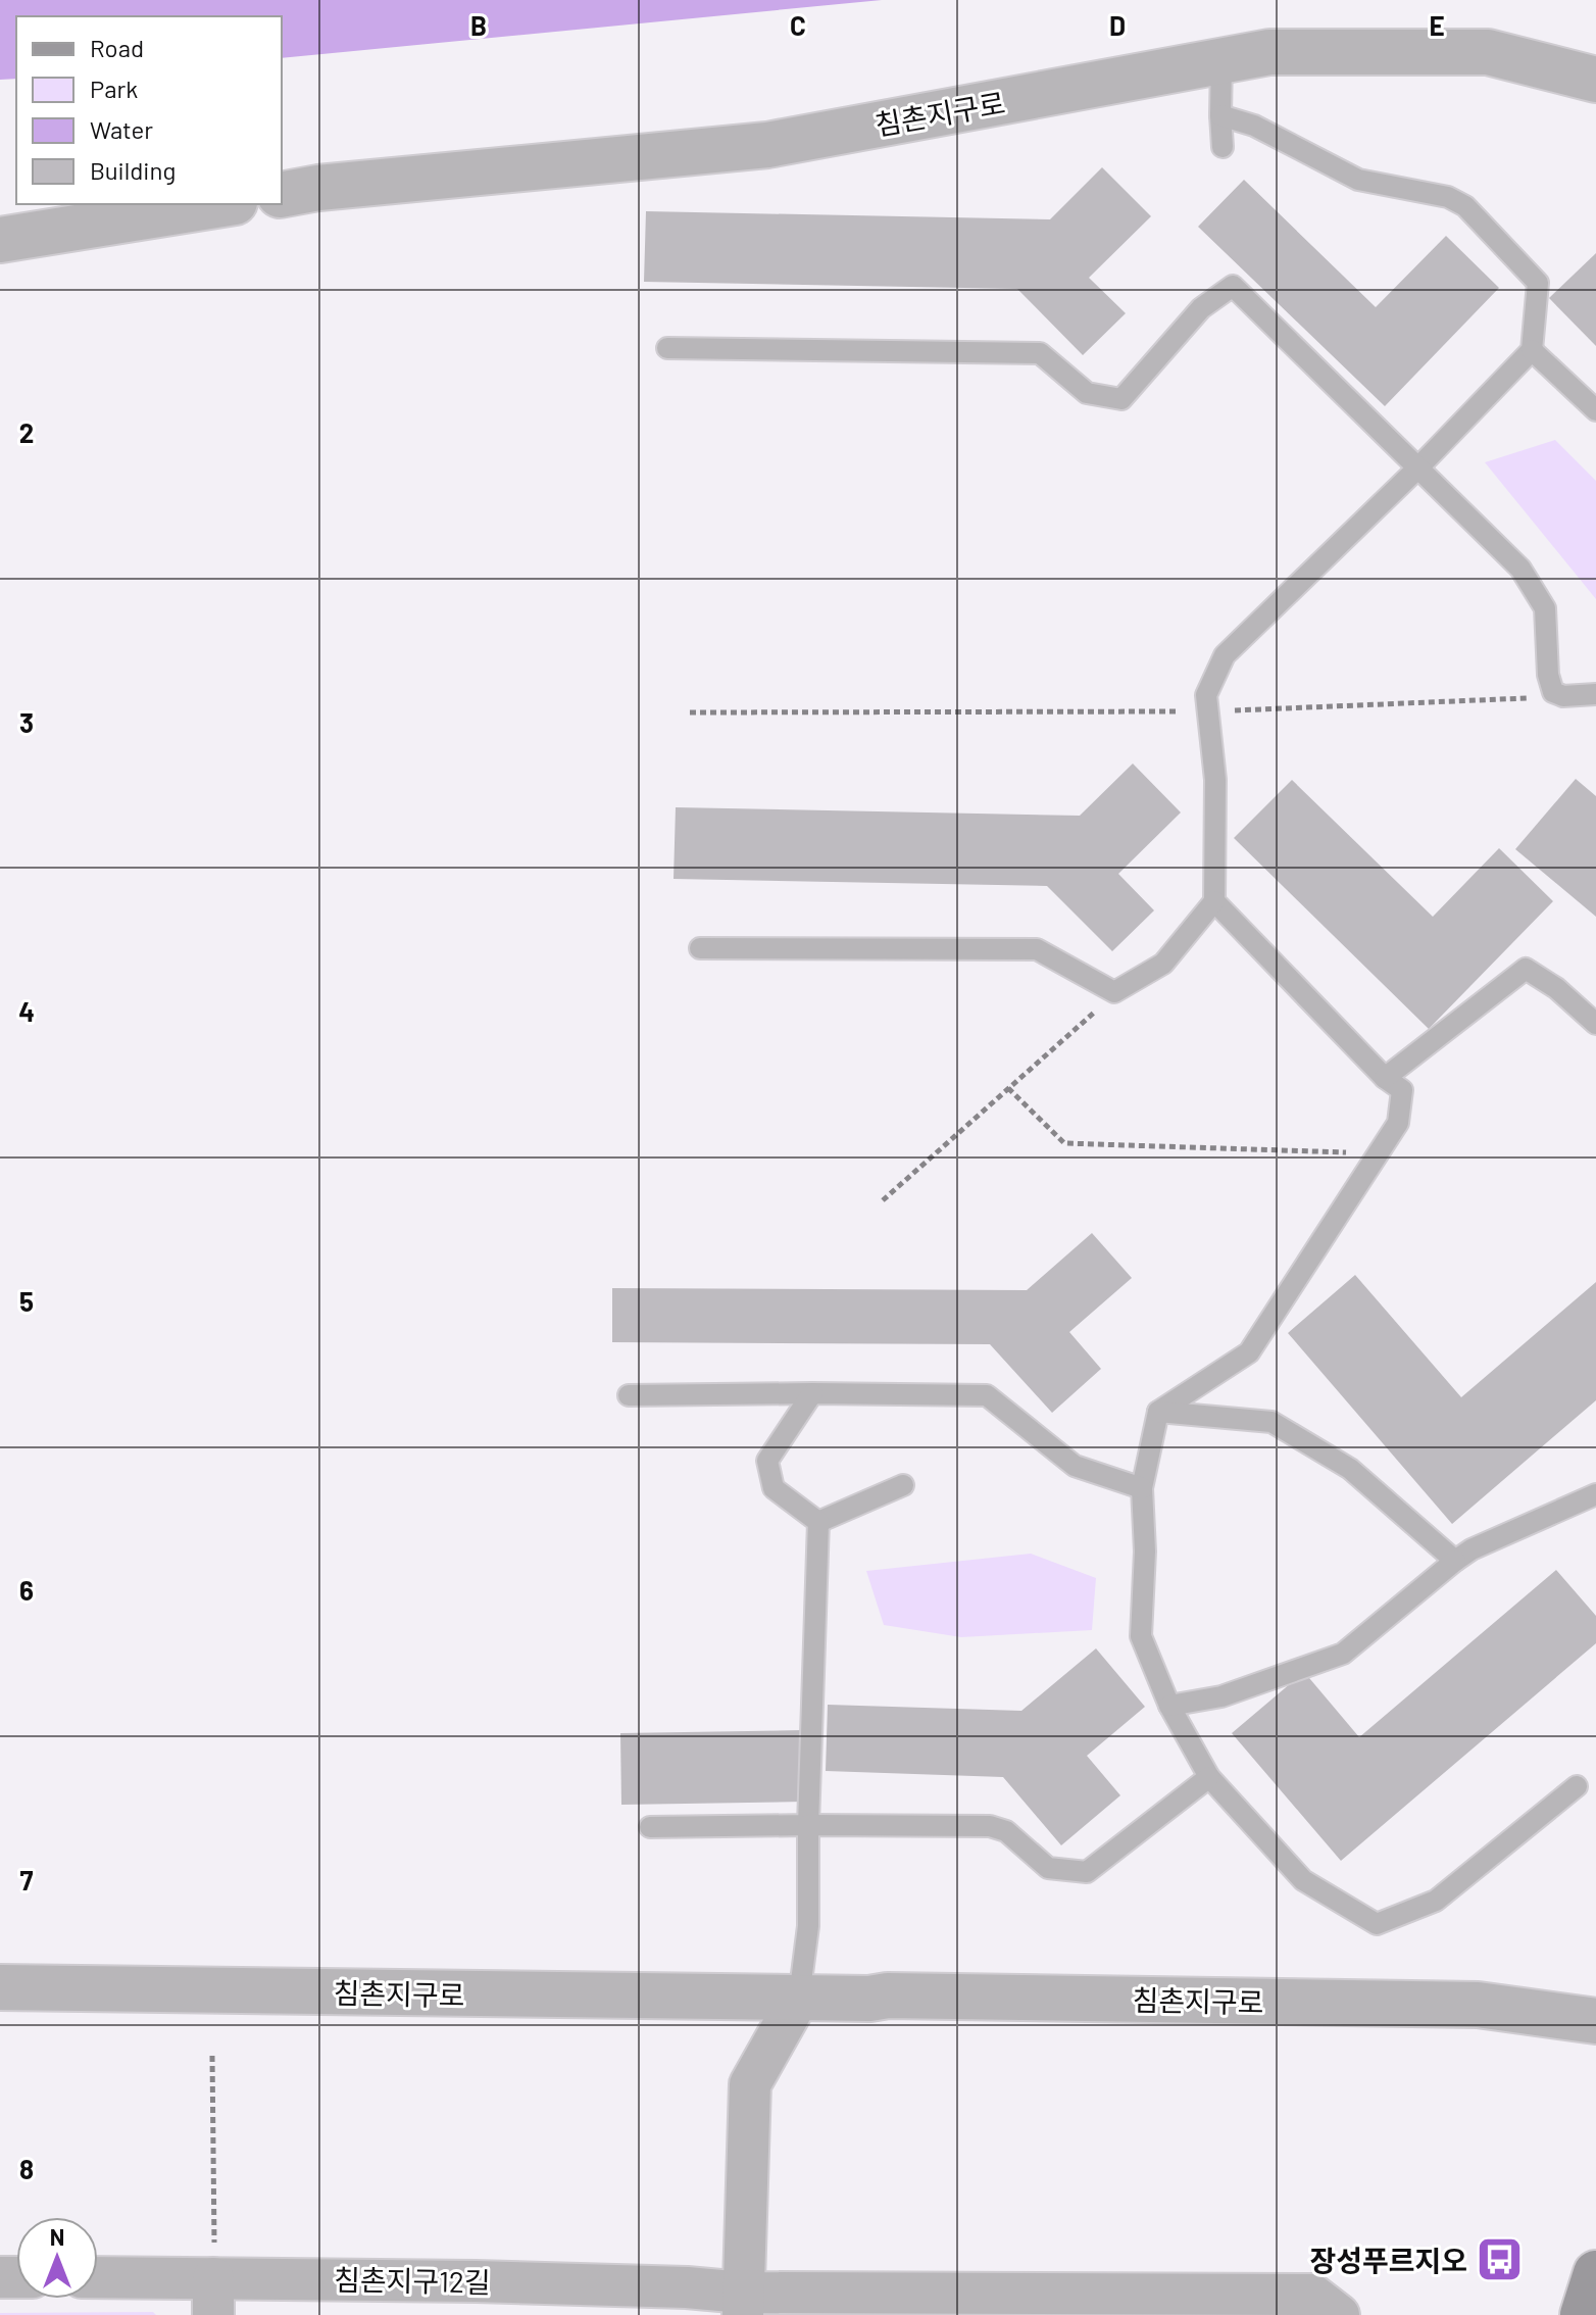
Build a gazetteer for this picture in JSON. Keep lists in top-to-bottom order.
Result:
{
  "streets": {
    "street": ["침촌지구로", "침촌지구12길"]
  },
  "places": {
    "bus stop": ["장성푸르지오"]
  },
  "legend": [
    "Road",
    "Park",
    "Water",
    "Building"
  ],
  "north": "top",
  "grid": {
    "columns": [
      "B",
      "C",
      "D",
      "E"
    ],
    "rows": [
      "2",
      "3",
      "4",
      "5",
      "6",
      "7",
      "8"
    ]
  }
}
